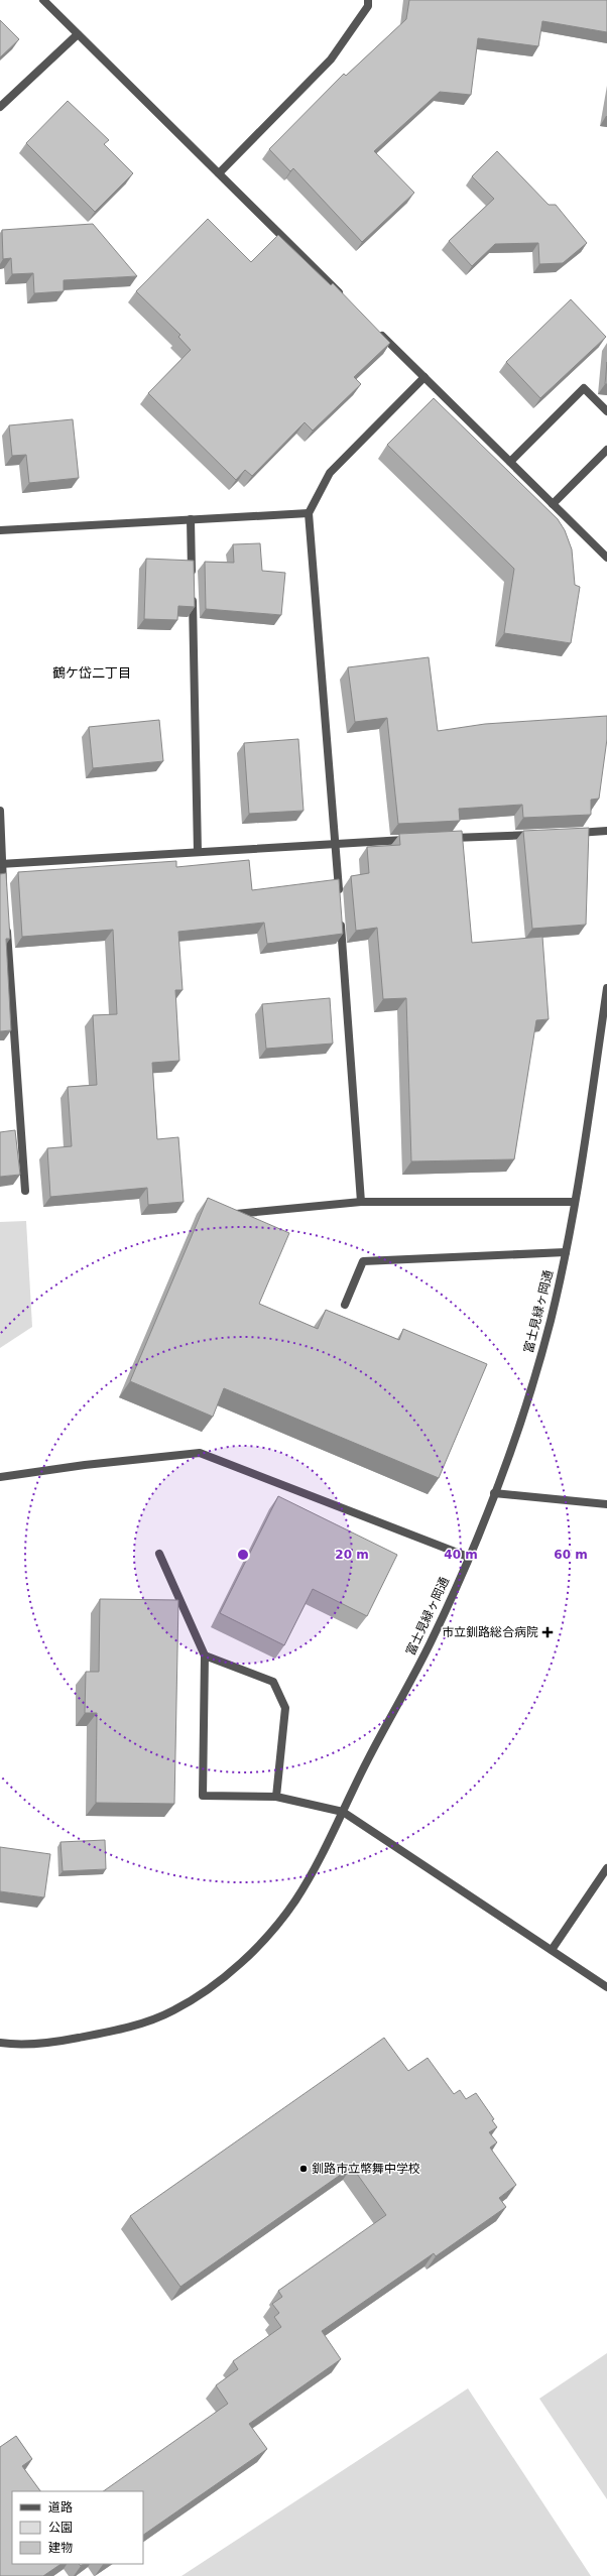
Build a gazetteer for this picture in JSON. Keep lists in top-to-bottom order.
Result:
{
  "streets": {
    "street": ["富士見緑ヶ岡通"]
  },
  "districts": ["鶴ケ岱二丁目"],
  "places": {
    "health": ["市立釧路総合病院"],
    "other": ["釧路市立幣舞中学校"]
  },
  "legend": ["道路", "公園", "建物"],
  "rings": ["20 m", "40 m", "60 m"]
}
